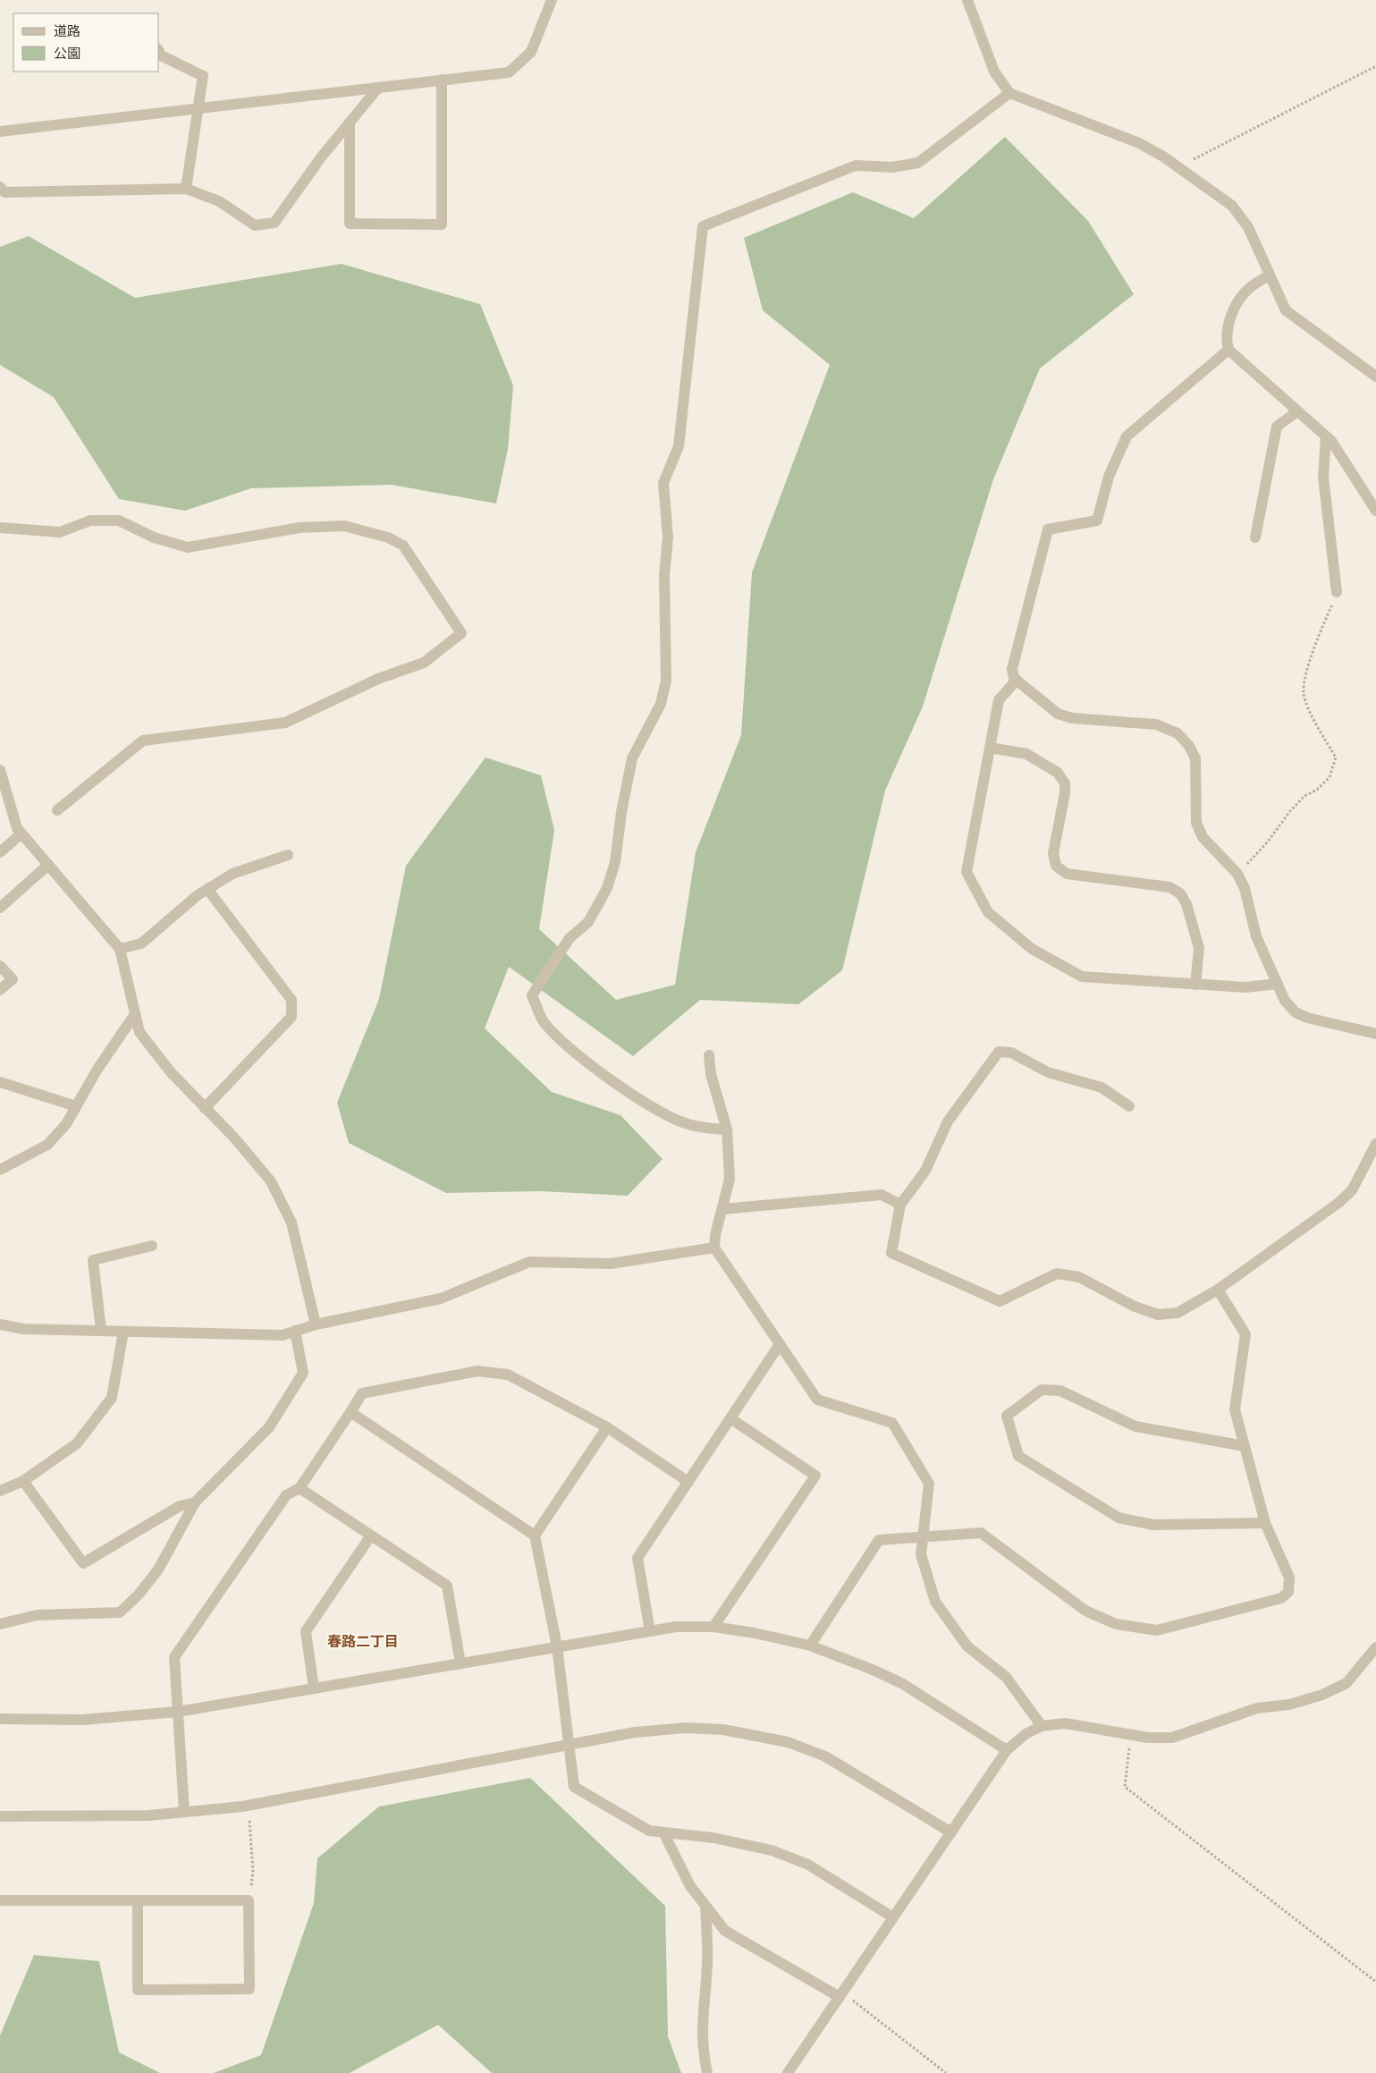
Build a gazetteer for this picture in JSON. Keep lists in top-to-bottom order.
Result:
{
  "districts": ["春路二丁目"],
  "legend": ["道路", "公園"]
}
